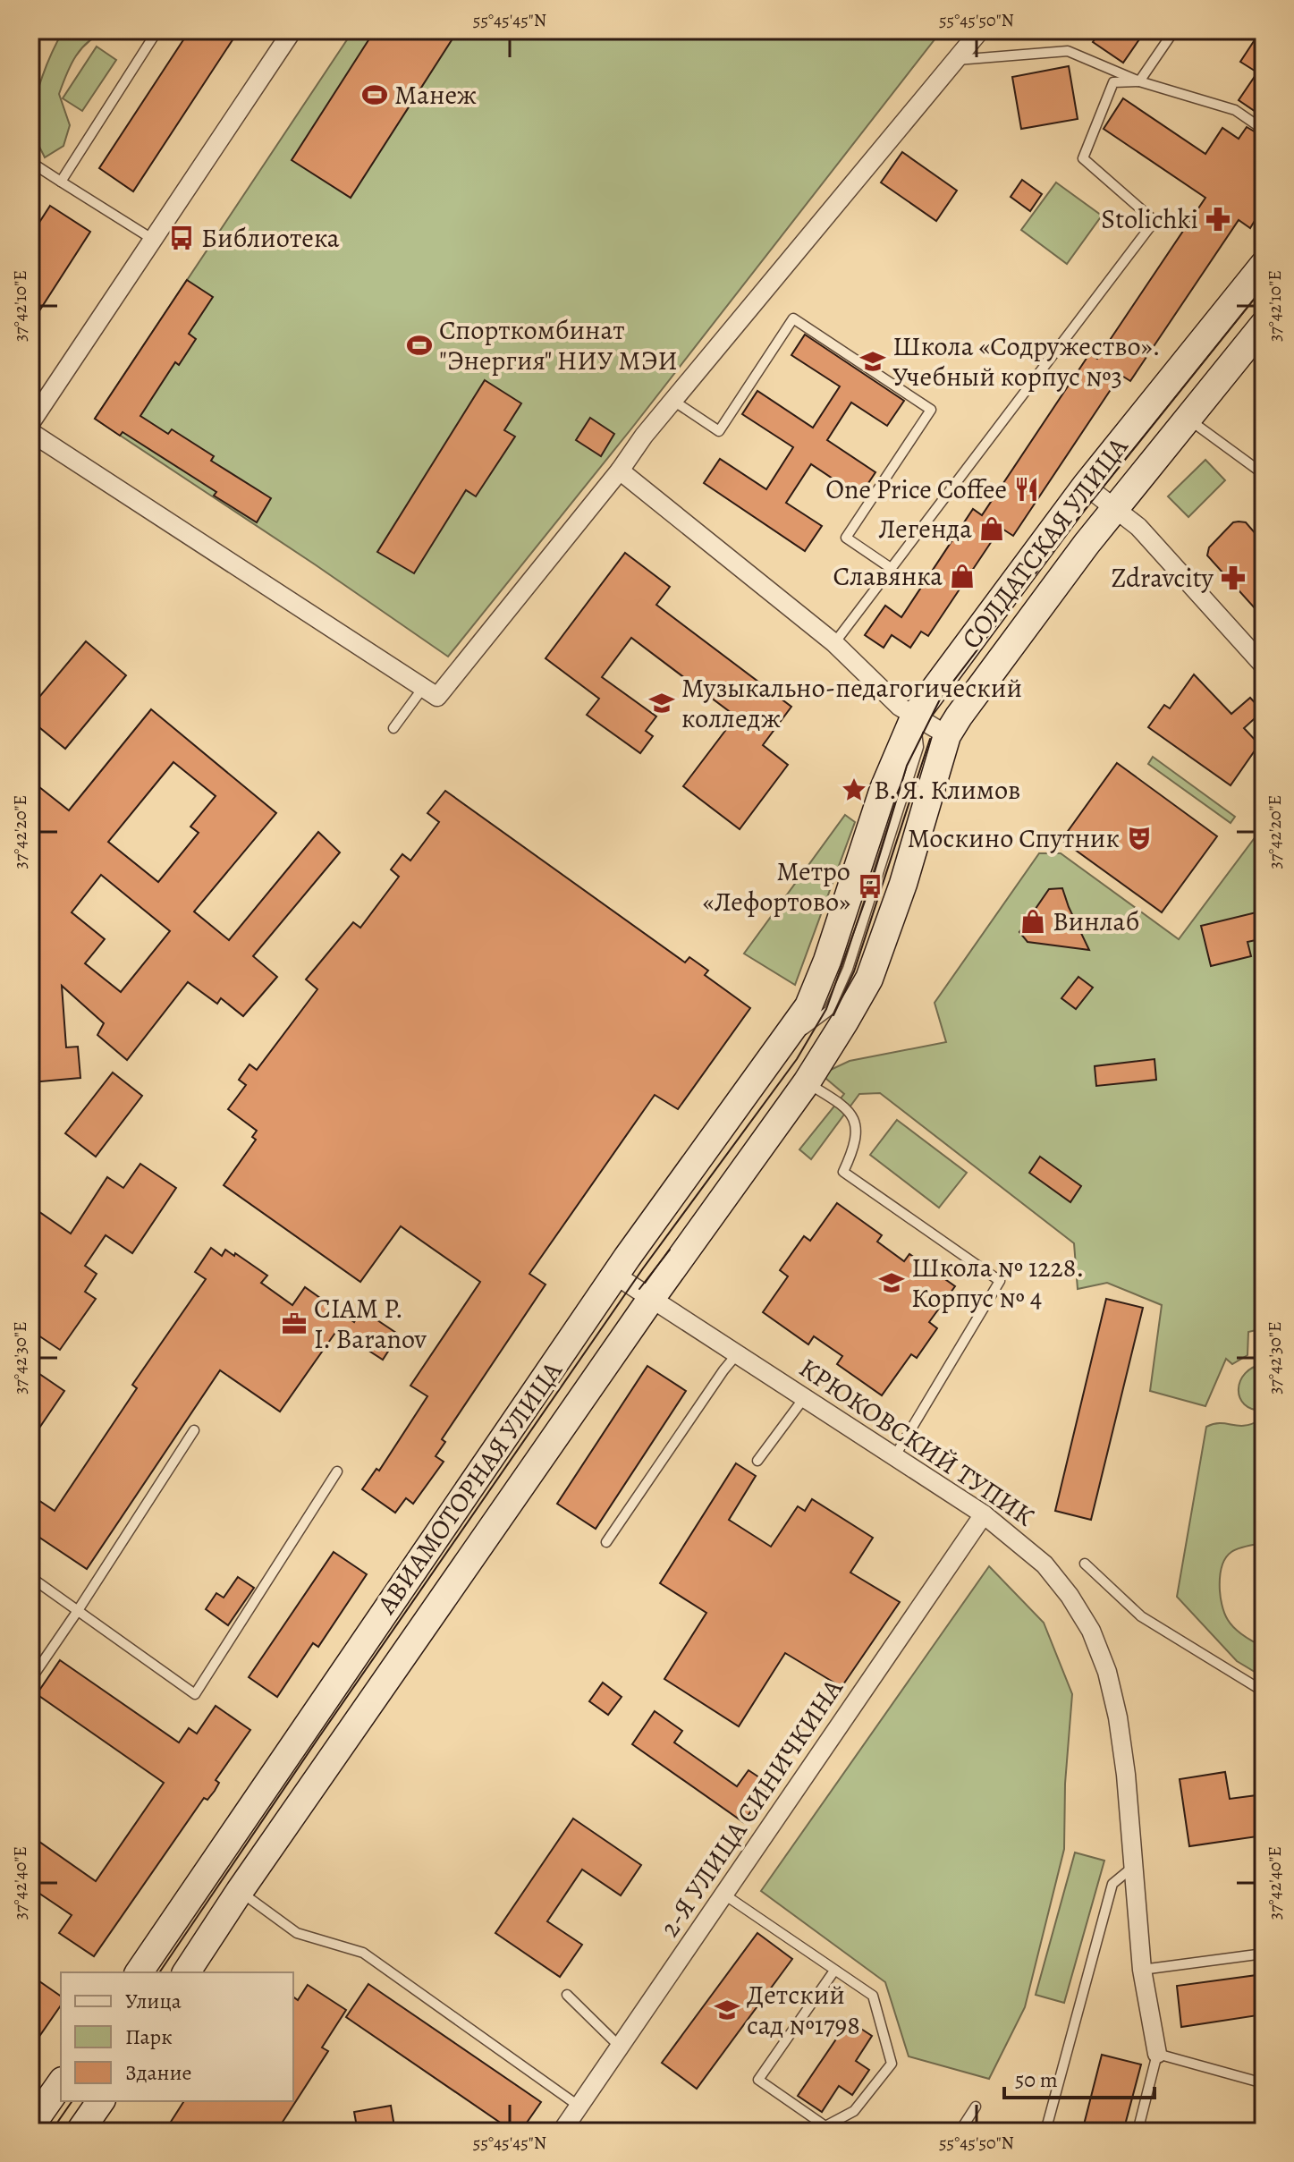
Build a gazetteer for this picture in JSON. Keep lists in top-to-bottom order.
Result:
{
  "streets": {
    "main road": ["СОЛДАТСКАЯ УЛИЦА", "АВИАМОТОРНАЯ УЛИЦА"],
    "street": ["КРЮКОВСКИЙ ТУПИК", "2-Я УЛИЦА СИНИЧКИНА"]
  },
  "crossings": [
    ["СОЛДАТСКАЯ УЛИЦА", "АВИАМОТОРНАЯ УЛИЦА"],
    ["КРЮКОВСКИЙ ТУПИК", "АВИАМОТОРНАЯ УЛИЦА"],
    ["КРЮКОВСКИЙ ТУПИК", "2-Я УЛИЦА СИНИЧКИНА"]
  ],
  "places": {
    "sports": ["Манеж", "Спорткомбинат \"Энергия\" НИУ МЭИ"],
    "pharmacy": ["Stolichki", "Zdravcity"],
    "bus stop": ["Библиотека", "Метро «Лефортово»"],
    "school or university": [
      "Школа «Содружество». Учебный корпус №3",
      "Музыкально-педагогический колледж",
      "Школа № 1228. Корпус № 4",
      "Детский сад №1798"
    ],
    "restaurant": ["One Price Coffee"],
    "shop": ["Легенда", "Славянка", "Винлаб"],
    "place": ["В. Я. Климов"],
    "theatre": ["Москино Спутник"],
    "office": ["CIAM P. I. Baranov"]
  },
  "legend": ["Улица", "Парк", "Здание"],
  "scale_bar": "50 m",
  "coordinates": [
    "55°45'45\"N",
    "55°45'50\"N",
    "37°42'10\"E",
    "37°42'20\"E",
    "37°42'30\"E",
    "37°42'40\"E"
  ]
}
